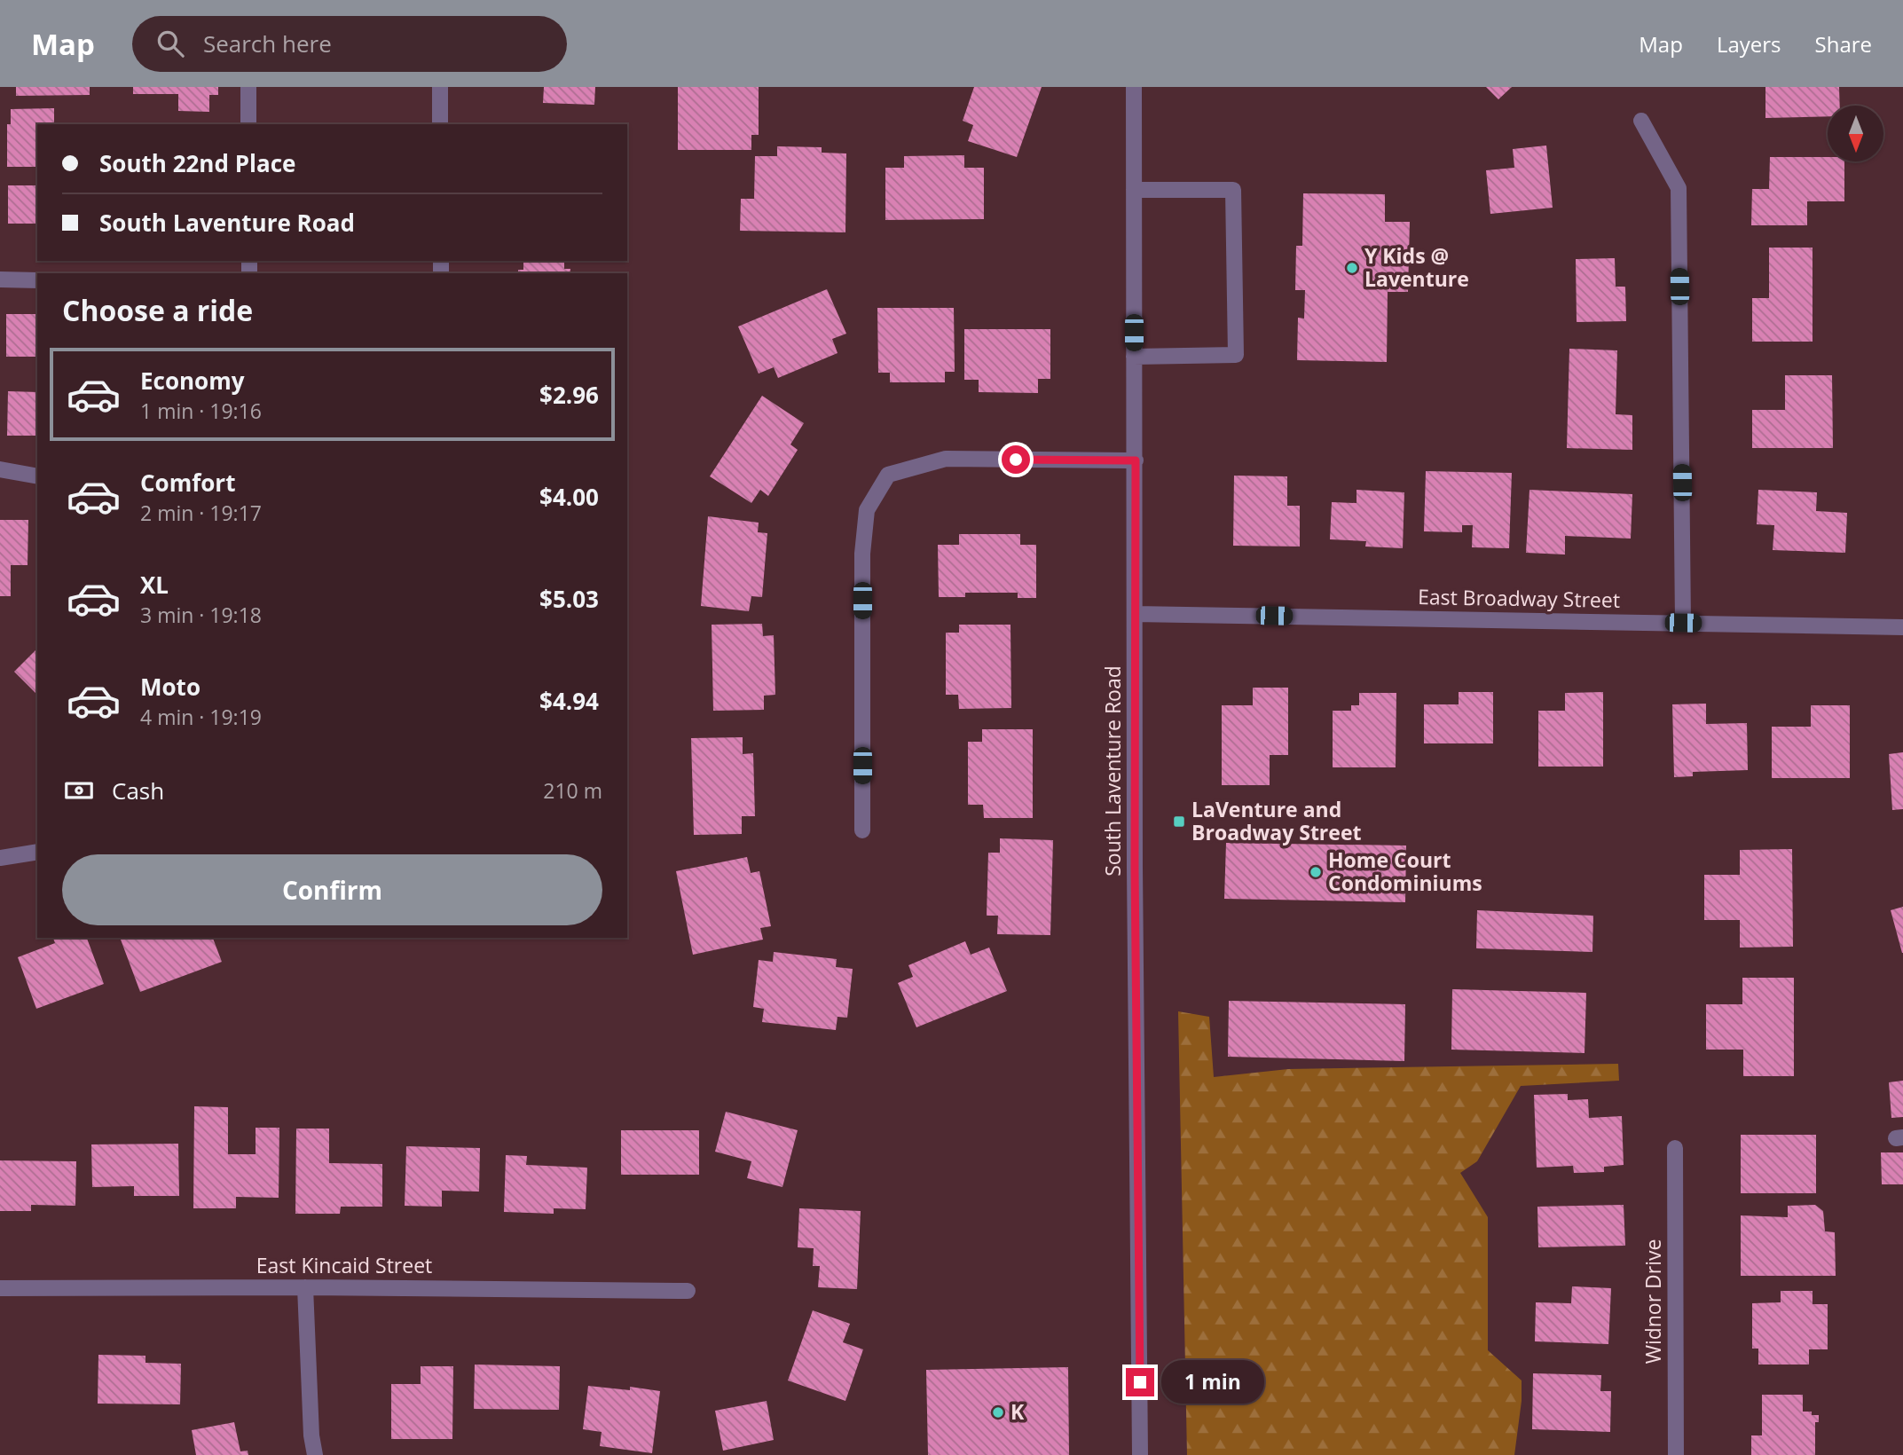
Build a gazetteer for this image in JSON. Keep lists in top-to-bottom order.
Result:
{
  "streets": {
    "street": [
      "East Broadway Street",
      "South Laventure Road",
      "East Kincaid Street",
      "Widnor Drive"
    ]
  },
  "crossings": [
    ["East Broadway Street", "South Laventure Road"]
  ],
  "places": {
    "other": ["Y Kids @ Laventure", "Home Court Condominiums", "K"],
    "transit": ["LaVenture and Broadway Street"]
  },
  "north": "bottom",
  "page": {
    "header": "Map",
    "search": "Search here",
    "nav": ["Map", "Layers", "Share"],
    "banner": ["South 22nd Place", "South Laventure Road"],
    "heading": "Choose a ride",
    "list": [
      {
        "name": "Economy",
        "note": "1 min · 19:16",
        "value": "$2.96"
      },
      {
        "name": "Comfort",
        "note": "2 min · 19:17",
        "value": "$4.00"
      },
      {
        "name": "XL",
        "note": "3 min · 19:18",
        "value": "$5.03"
      },
      {
        "name": "Moto",
        "note": "4 min · 19:19",
        "value": "$4.94"
      }
    ],
    "pay": ["Cash", "210 m"],
    "buttons": "Confirm",
    "bubble": "1 min"
  }
}
